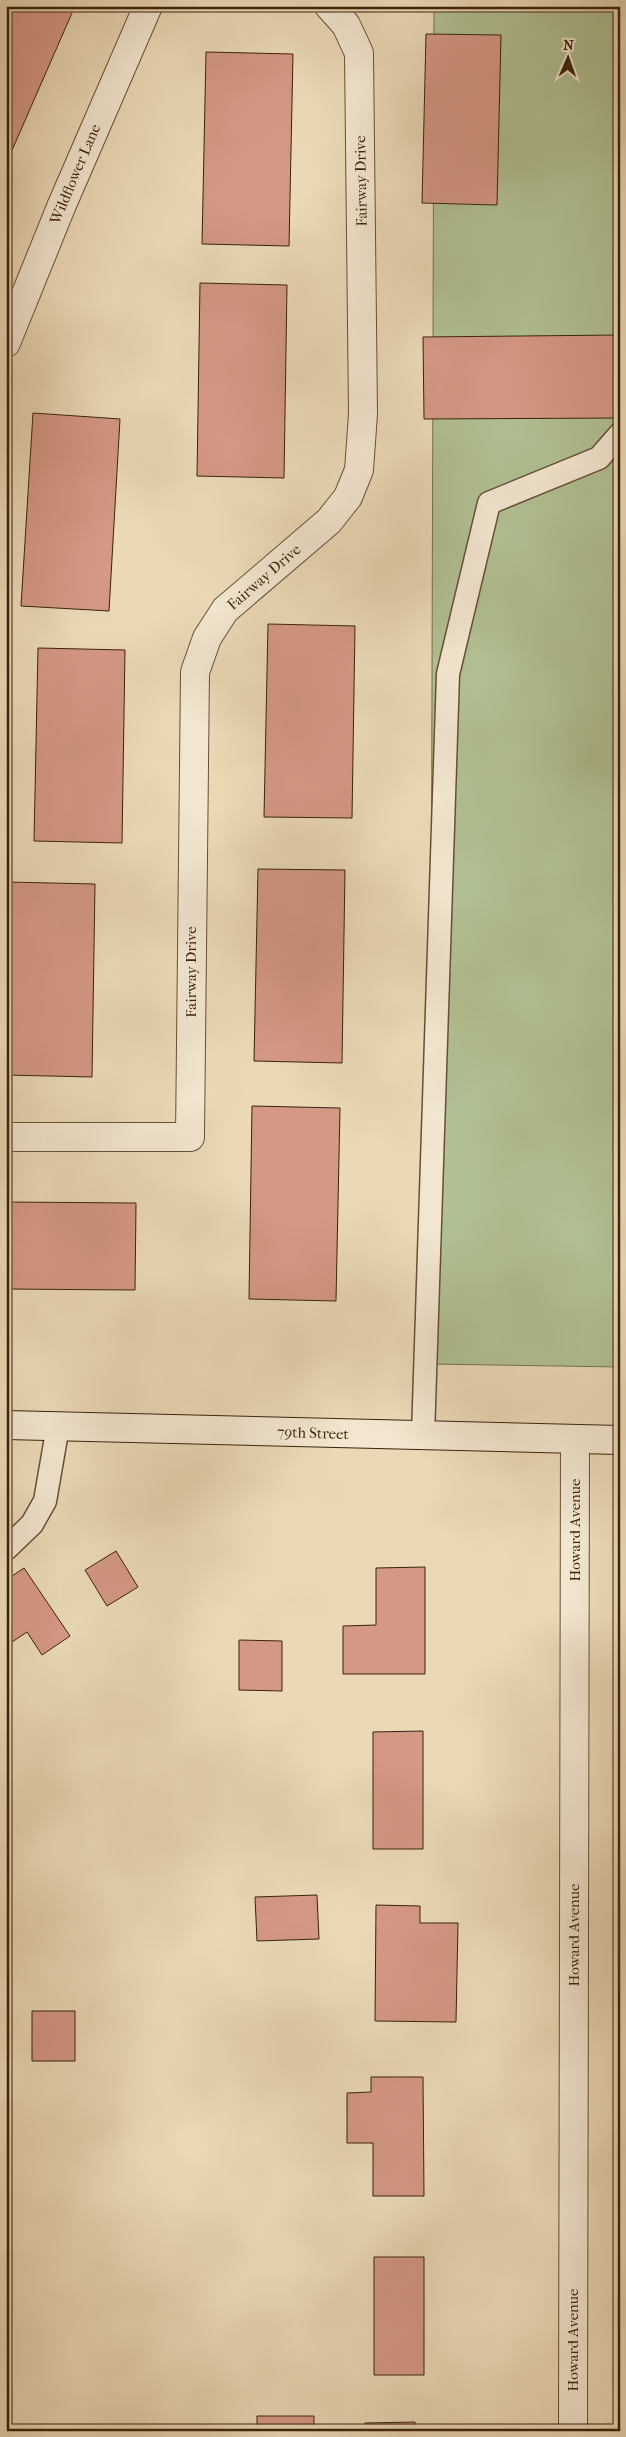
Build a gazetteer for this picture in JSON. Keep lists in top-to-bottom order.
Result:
{
  "streets": {
    "street": [
      "Wildflower Lane",
      "Fairway Drive",
      "79th Street",
      "Howard Avenue"
    ]
  },
  "crossings": [
    ["79th Street", "Howard Avenue"]
  ],
  "north": "top"
}
